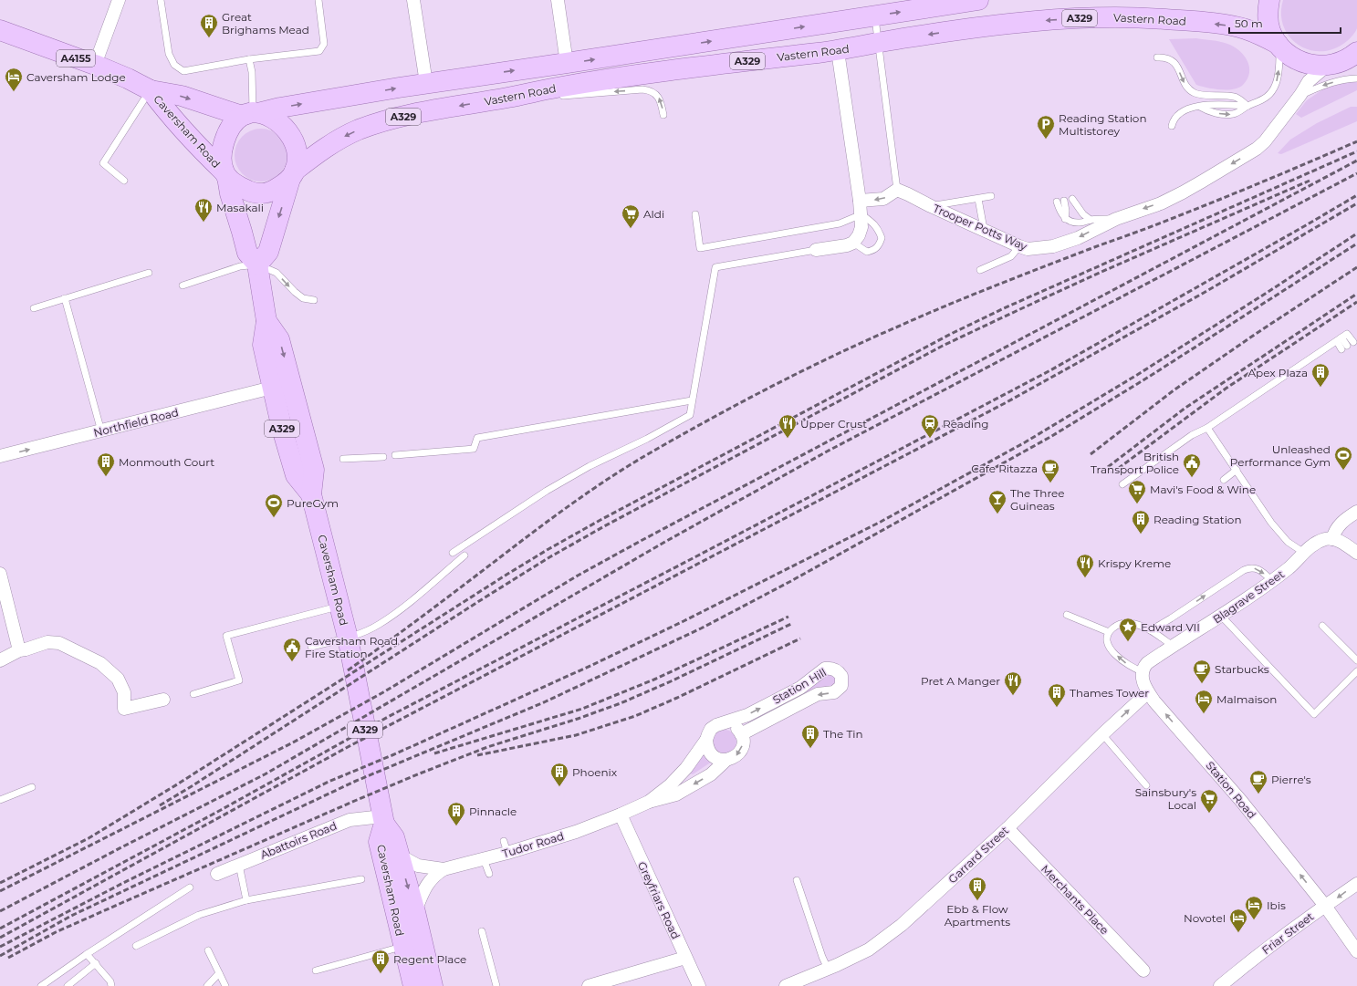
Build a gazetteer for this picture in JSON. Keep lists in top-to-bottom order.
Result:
{
  "streets": {
    "main road": [
      "A329",
      "Vastern Road",
      "A4155",
      "Caversham Road"
    ],
    "street": [
      "Trooper Potts Way",
      "Northfield Road",
      "Blagrave Street",
      "Station Hill",
      "Station Road",
      "Abattoirs Road",
      "Tudor Road",
      "Garrard Street",
      "Merchants Place",
      "Greyfriars Road",
      "Friar Street"
    ]
  },
  "crossings": [
    ["A329", "Caversham Road"],
    ["A329", "Abattoirs Road"],
    ["A329", "Tudor Road"],
    ["Vastern Road", "Caversham Road"],
    ["Caversham Road", "Northfield Road"],
    ["Caversham Road", "Abattoirs Road"],
    ["Caversham Road", "Tudor Road"],
    ["Blagrave Street", "Station Road"],
    ["Station Hill", "Tudor Road"],
    ["Station Hill", "Greyfriars Road"],
    ["Station Road", "Garrard Street"],
    ["Station Road", "Friar Street"],
    ["Tudor Road", "Greyfriars Road"],
    ["Garrard Street", "Merchants Place"]
  ],
  "one_way": ["Trooper Potts Way", "Northfield Road", "Station Road"],
  "places": {
    "building": [
      "Great Brighams Mead",
      "Apex Plaza",
      "Monmouth Court",
      "Reading Station",
      "Thames Tower",
      "The Tin",
      "Phoenix",
      "Pinnacle",
      "Ebb & Flow Apartments",
      "Regent Place"
    ],
    "hotel": [
      "Caversham Lodge",
      "Malmaison",
      "Ibis",
      "Novotel"
    ],
    "parking": ["Reading Station Multistorey"],
    "restaurant": [
      "Masakali",
      "Upper Crust",
      "Krispy Kreme",
      "Pret A Manger"
    ],
    "supermarket": ["Aldi", "Mavi's Food & Wine", "Sainsbury's Local"],
    "station": ["Reading"],
    "sports": ["Unleashed Performance Gym", "PureGym"],
    "public building": ["British Transport Police", "Caversham Road Fire Station"],
    "cafe": ["Cafe Ritazza", "Starbucks", "Pierre's"],
    "bar": ["The Three Guineas"],
    "place": ["Edward VII"]
  },
  "scale_bar": "50 m"
}
